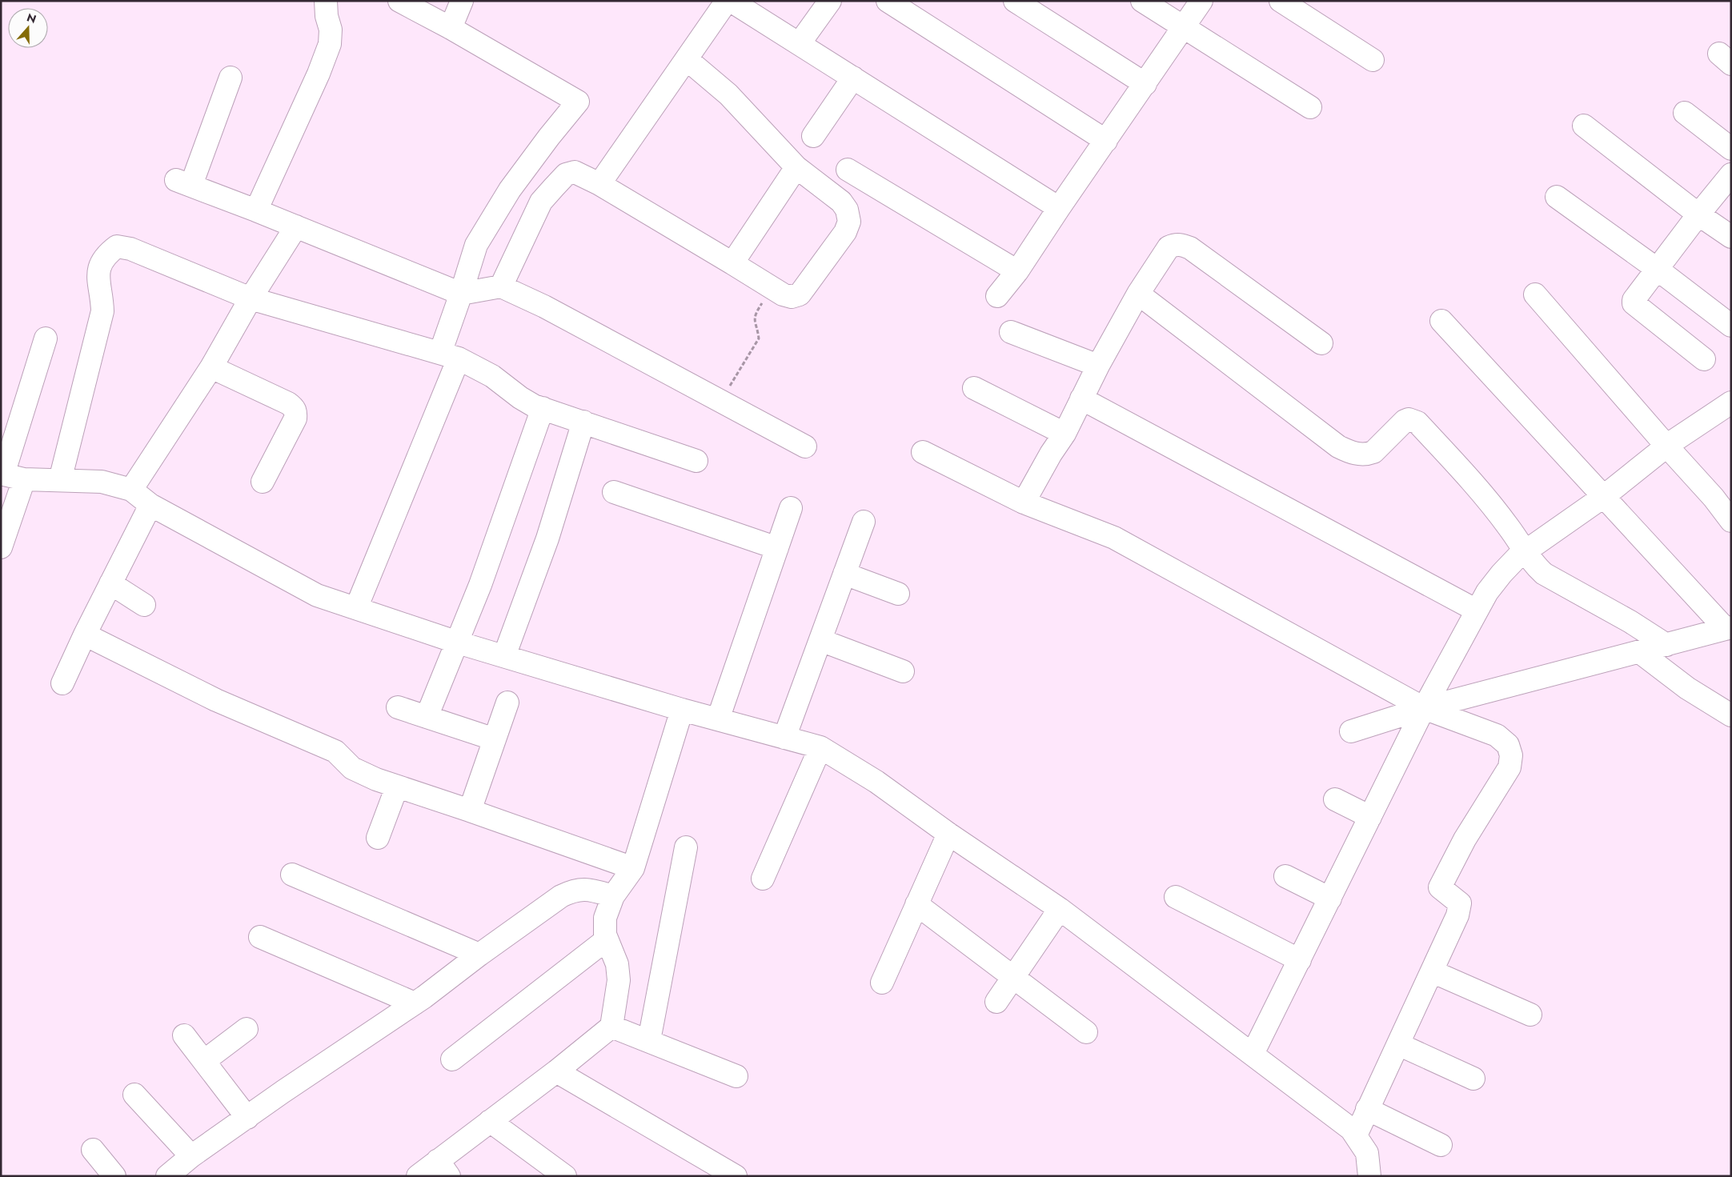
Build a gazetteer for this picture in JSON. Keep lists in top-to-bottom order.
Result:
{
  "north": "top"
}
